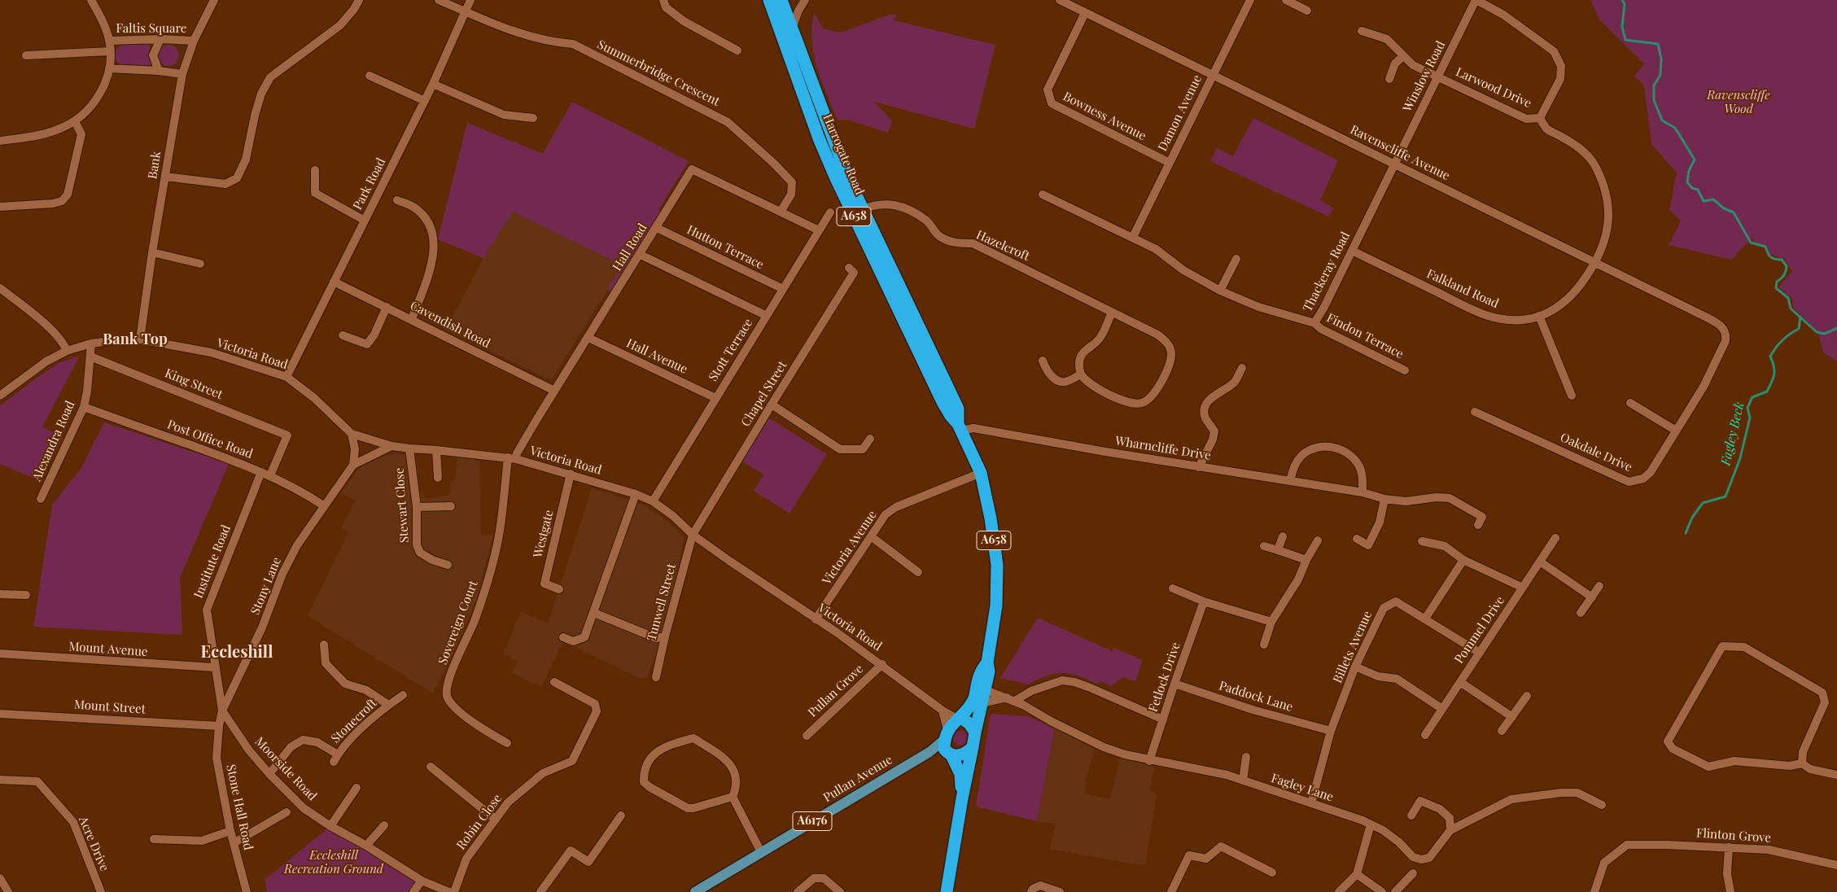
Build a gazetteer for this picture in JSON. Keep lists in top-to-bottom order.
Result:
{
  "streets": {
    "highway": ["Harrogate Road", "A658"],
    "main road": ["Pullan Avenue", "A6176"],
    "street": [
      "Faltis Square",
      "Summerbridge Crescent",
      "Winslow Road",
      "Larwood Drive",
      "Damon Avenue",
      "Bowness Avenue",
      "Ravenscliffe Avenue",
      "Bank",
      "Park Road",
      "Hazelcroft",
      "Hall Road",
      "Hutton Terrace",
      "Thackeray Road",
      "Falkland Road",
      "Cavendish Road",
      "Findon Terrace",
      "Stott Terrace",
      "Victoria Road",
      "Hall Avenue",
      "King Street",
      "Chapel Street",
      "Post Office Road",
      "Alexandra Road",
      "Wharncliffe Drive",
      "Oakdale Drive",
      "Stewart Close",
      "Westgate",
      "Victoria Avenue",
      "Institute Road",
      "Stony Lane",
      "Tunwell Street",
      "Sovereign Court",
      "Pommel Drive",
      "Billets Avenue",
      "Mount Avenue",
      "Fetlock Drive",
      "Pullan Grove",
      "Paddock Lane",
      "Mount Street",
      "Stonecroft",
      "Moorside Road",
      "Fagley Lane",
      "Stone Hall Road",
      "Robin Close",
      "Flinton Grove",
      "Acre Drive"
    ]
  },
  "crossings": [
    ["Faltis Square", "Bank"],
    ["Summerbridge Crescent", "Park Road"],
    ["Summerbridge Crescent", "Hall Road"],
    ["Winslow Road", "Larwood Drive"],
    ["Winslow Road", "Ravenscliffe Avenue"],
    ["Winslow Road", "Thackeray Road"],
    ["Larwood Drive", "Falkland Road"],
    ["Damon Avenue", "Bowness Avenue"],
    ["Damon Avenue", "Ravenscliffe Avenue"],
    ["Damon Avenue", "Thackeray Road"],
    ["Bowness Avenue", "Ravenscliffe Avenue"],
    ["Ravenscliffe Avenue", "Thackeray Road"],
    ["Ravenscliffe Avenue", "Falkland Road"],
    ["Ravenscliffe Avenue", "Oakdale Drive"],
    ["Harrogate Road", "Hazelcroft"],
    ["Harrogate Road", "Victoria Road"],
    ["Harrogate Road", "Wharncliffe Drive"],
    ["Harrogate Road", "Victoria Avenue"],
    ["Harrogate Road", "Pullan Avenue"],
    ["Harrogate Road", "Fagley Lane"],
    ["Bank", "Victoria Road"],
    ["Park Road", "Cavendish Road"],
    ["Park Road", "Victoria Road"],
    ["Hall Road", "Hutton Terrace"],
    ["Hall Road", "Cavendish Road"],
    ["Hall Road", "Stott Terrace"],
    ["Hall Road", "Victoria Road"],
    ["Hall Road", "Hall Avenue"],
    ["Hall Road", "Sovereign Court"],
    ["Hutton Terrace", "Stott Terrace"],
    ["Thackeray Road", "Falkland Road"],
    ["Thackeray Road", "Findon Terrace"],
    ["Stott Terrace", "Victoria Road"],
    ["Stott Terrace", "Hall Avenue"],
    ["Victoria Road", "Chapel Street"],
    ["Victoria Road", "Alexandra Road"],
    ["Victoria Road", "Stewart Close"],
    ["Victoria Road", "Westgate"],
    ["Victoria Road", "Victoria Avenue"],
    ["Victoria Road", "Stony Lane"],
    ["Victoria Road", "Tunwell Street"],
    ["Victoria Road", "Sovereign Court"],
    ["Victoria Road", "Pullan Grove"],
    ["King Street", "Post Office Road"],
    ["King Street", "Alexandra Road"],
    ["Chapel Street", "Tunwell Street"],
    ["Post Office Road", "Alexandra Road"],
    ["Post Office Road", "Institute Road"],
    ["Post Office Road", "Stony Lane"],
    ["Institute Road", "Stony Lane"],
    ["Institute Road", "Mount Avenue"],
    ["Institute Road", "Moorside Road"],
    ["Stony Lane", "Mount Street"],
    ["Stony Lane", "Moorside Road"],
    ["Stony Lane", "Stone Hall Road"],
    ["Pommel Drive", "Billets Avenue"],
    ["Billets Avenue", "Paddock Lane"],
    ["Billets Avenue", "Fagley Lane"],
    ["Fetlock Drive", "Paddock Lane"],
    ["Fetlock Drive", "Fagley Lane"],
    ["Mount Street", "Stone Hall Road"],
    ["Stonecroft", "Moorside Road"]
  ],
  "districts": ["Bank Top", "Eccleshill"],
  "water": ["Fagley Beck"],
  "parks": ["Ravenscliffe Wood", "Eccleshill Recreation Ground"]
}
